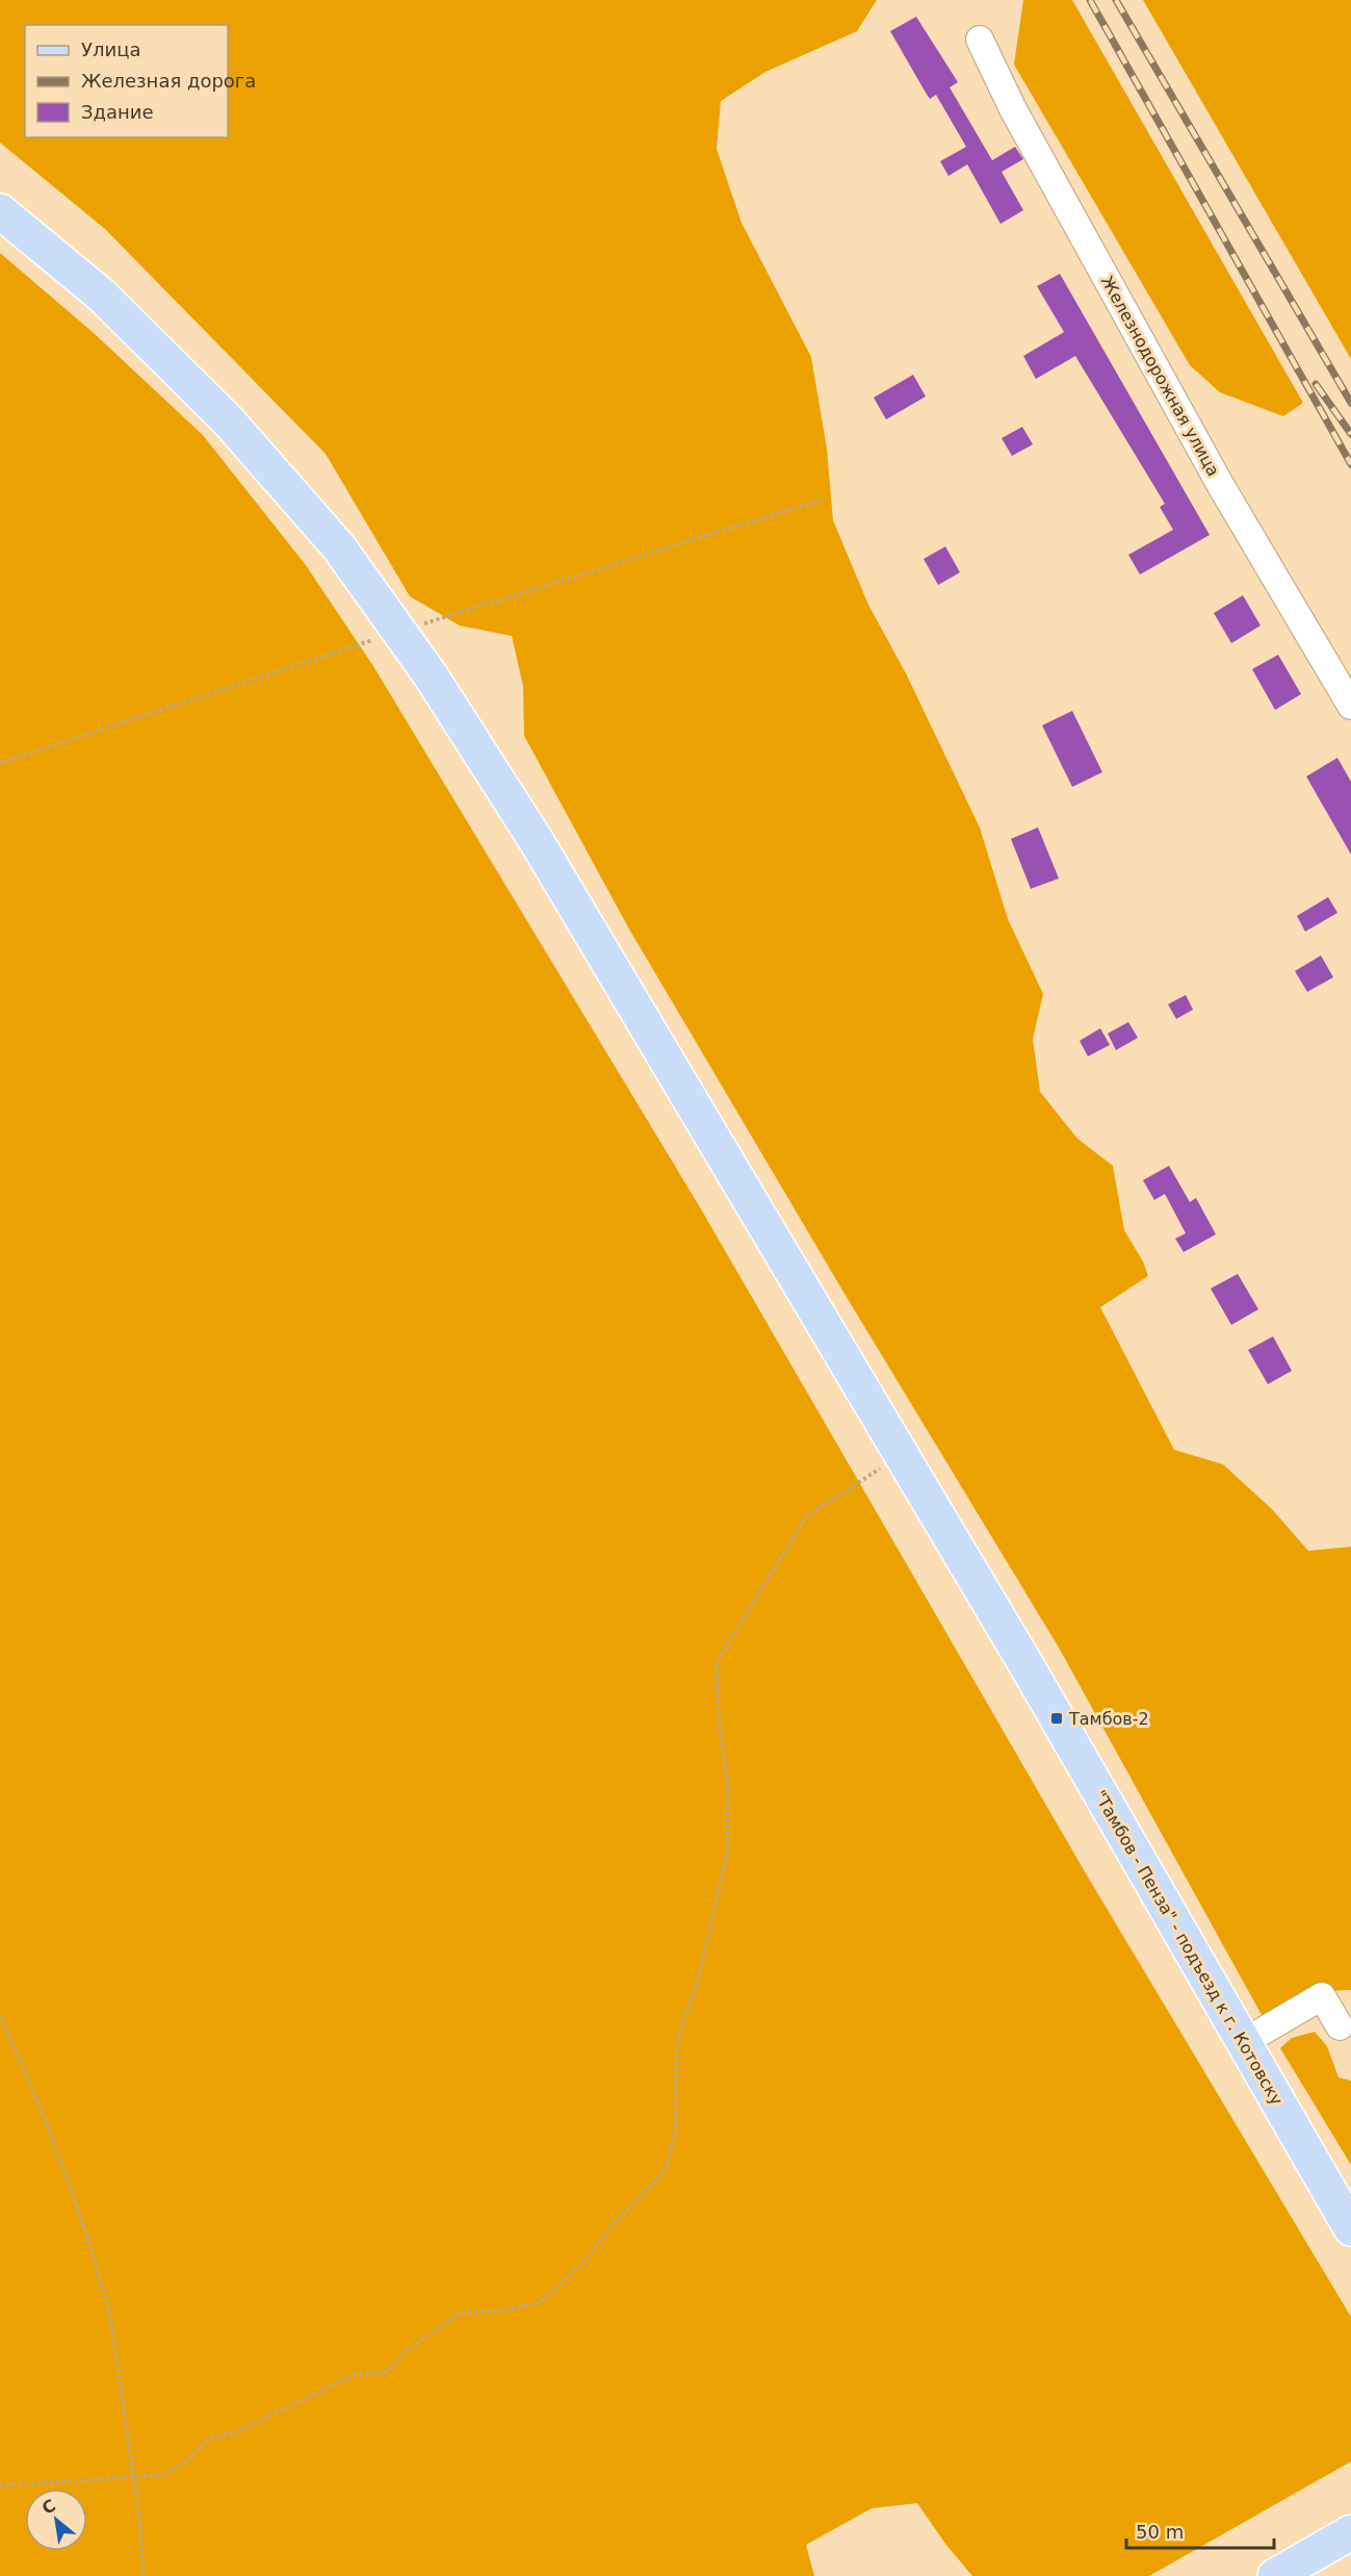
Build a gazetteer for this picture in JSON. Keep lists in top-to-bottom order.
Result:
{
  "streets": {
    "main road": ["\"Тамбов - Пенза\" - подъезд к г. Котовску"],
    "street": ["Железнодорожная улица"]
  },
  "places": {
    "transit": ["Тамбов-2"]
  },
  "legend": ["Улица", "Железная дорога", "Здание"],
  "scale_bar": "50 m",
  "north": "top left"
}
